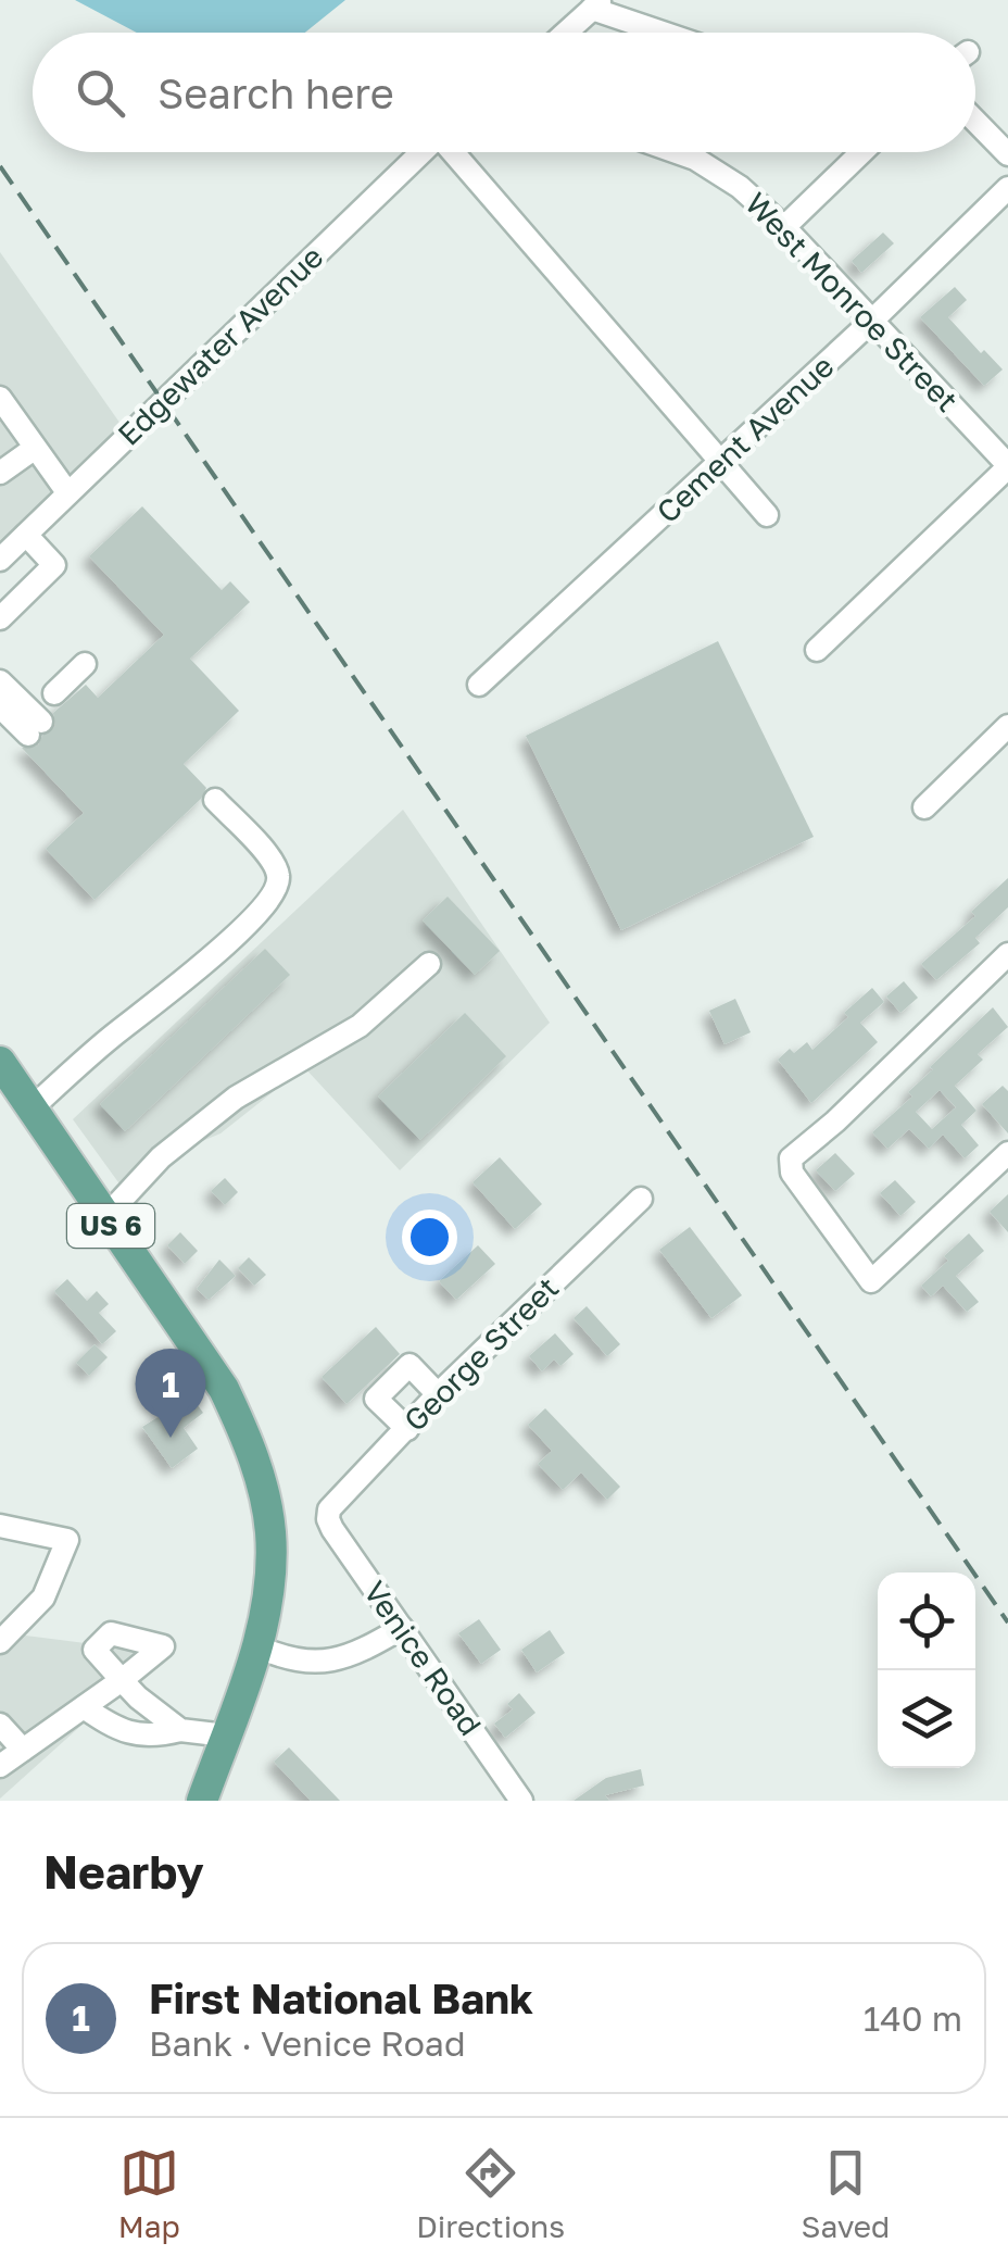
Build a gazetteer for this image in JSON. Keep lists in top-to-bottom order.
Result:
{
  "streets": {
    "main road": ["US 6"],
    "street": [
      "West Monroe Street",
      "Edgewater Avenue",
      "Cement Avenue",
      "George Street",
      "Venice Road"
    ]
  },
  "crossings": [
    ["West Monroe Street", "Cement Avenue"],
    ["George Street", "Venice Road"]
  ],
  "page": {
    "search": "Search here",
    "pins": "1",
    "heading": "Nearby",
    "list": [
      {
        "mark": "1",
        "name": "First National Bank",
        "note": "Bank · Venice Road",
        "value": "140 m"
      }
    ],
    "nav": ["Map", "Directions", "Saved"]
  }
}
